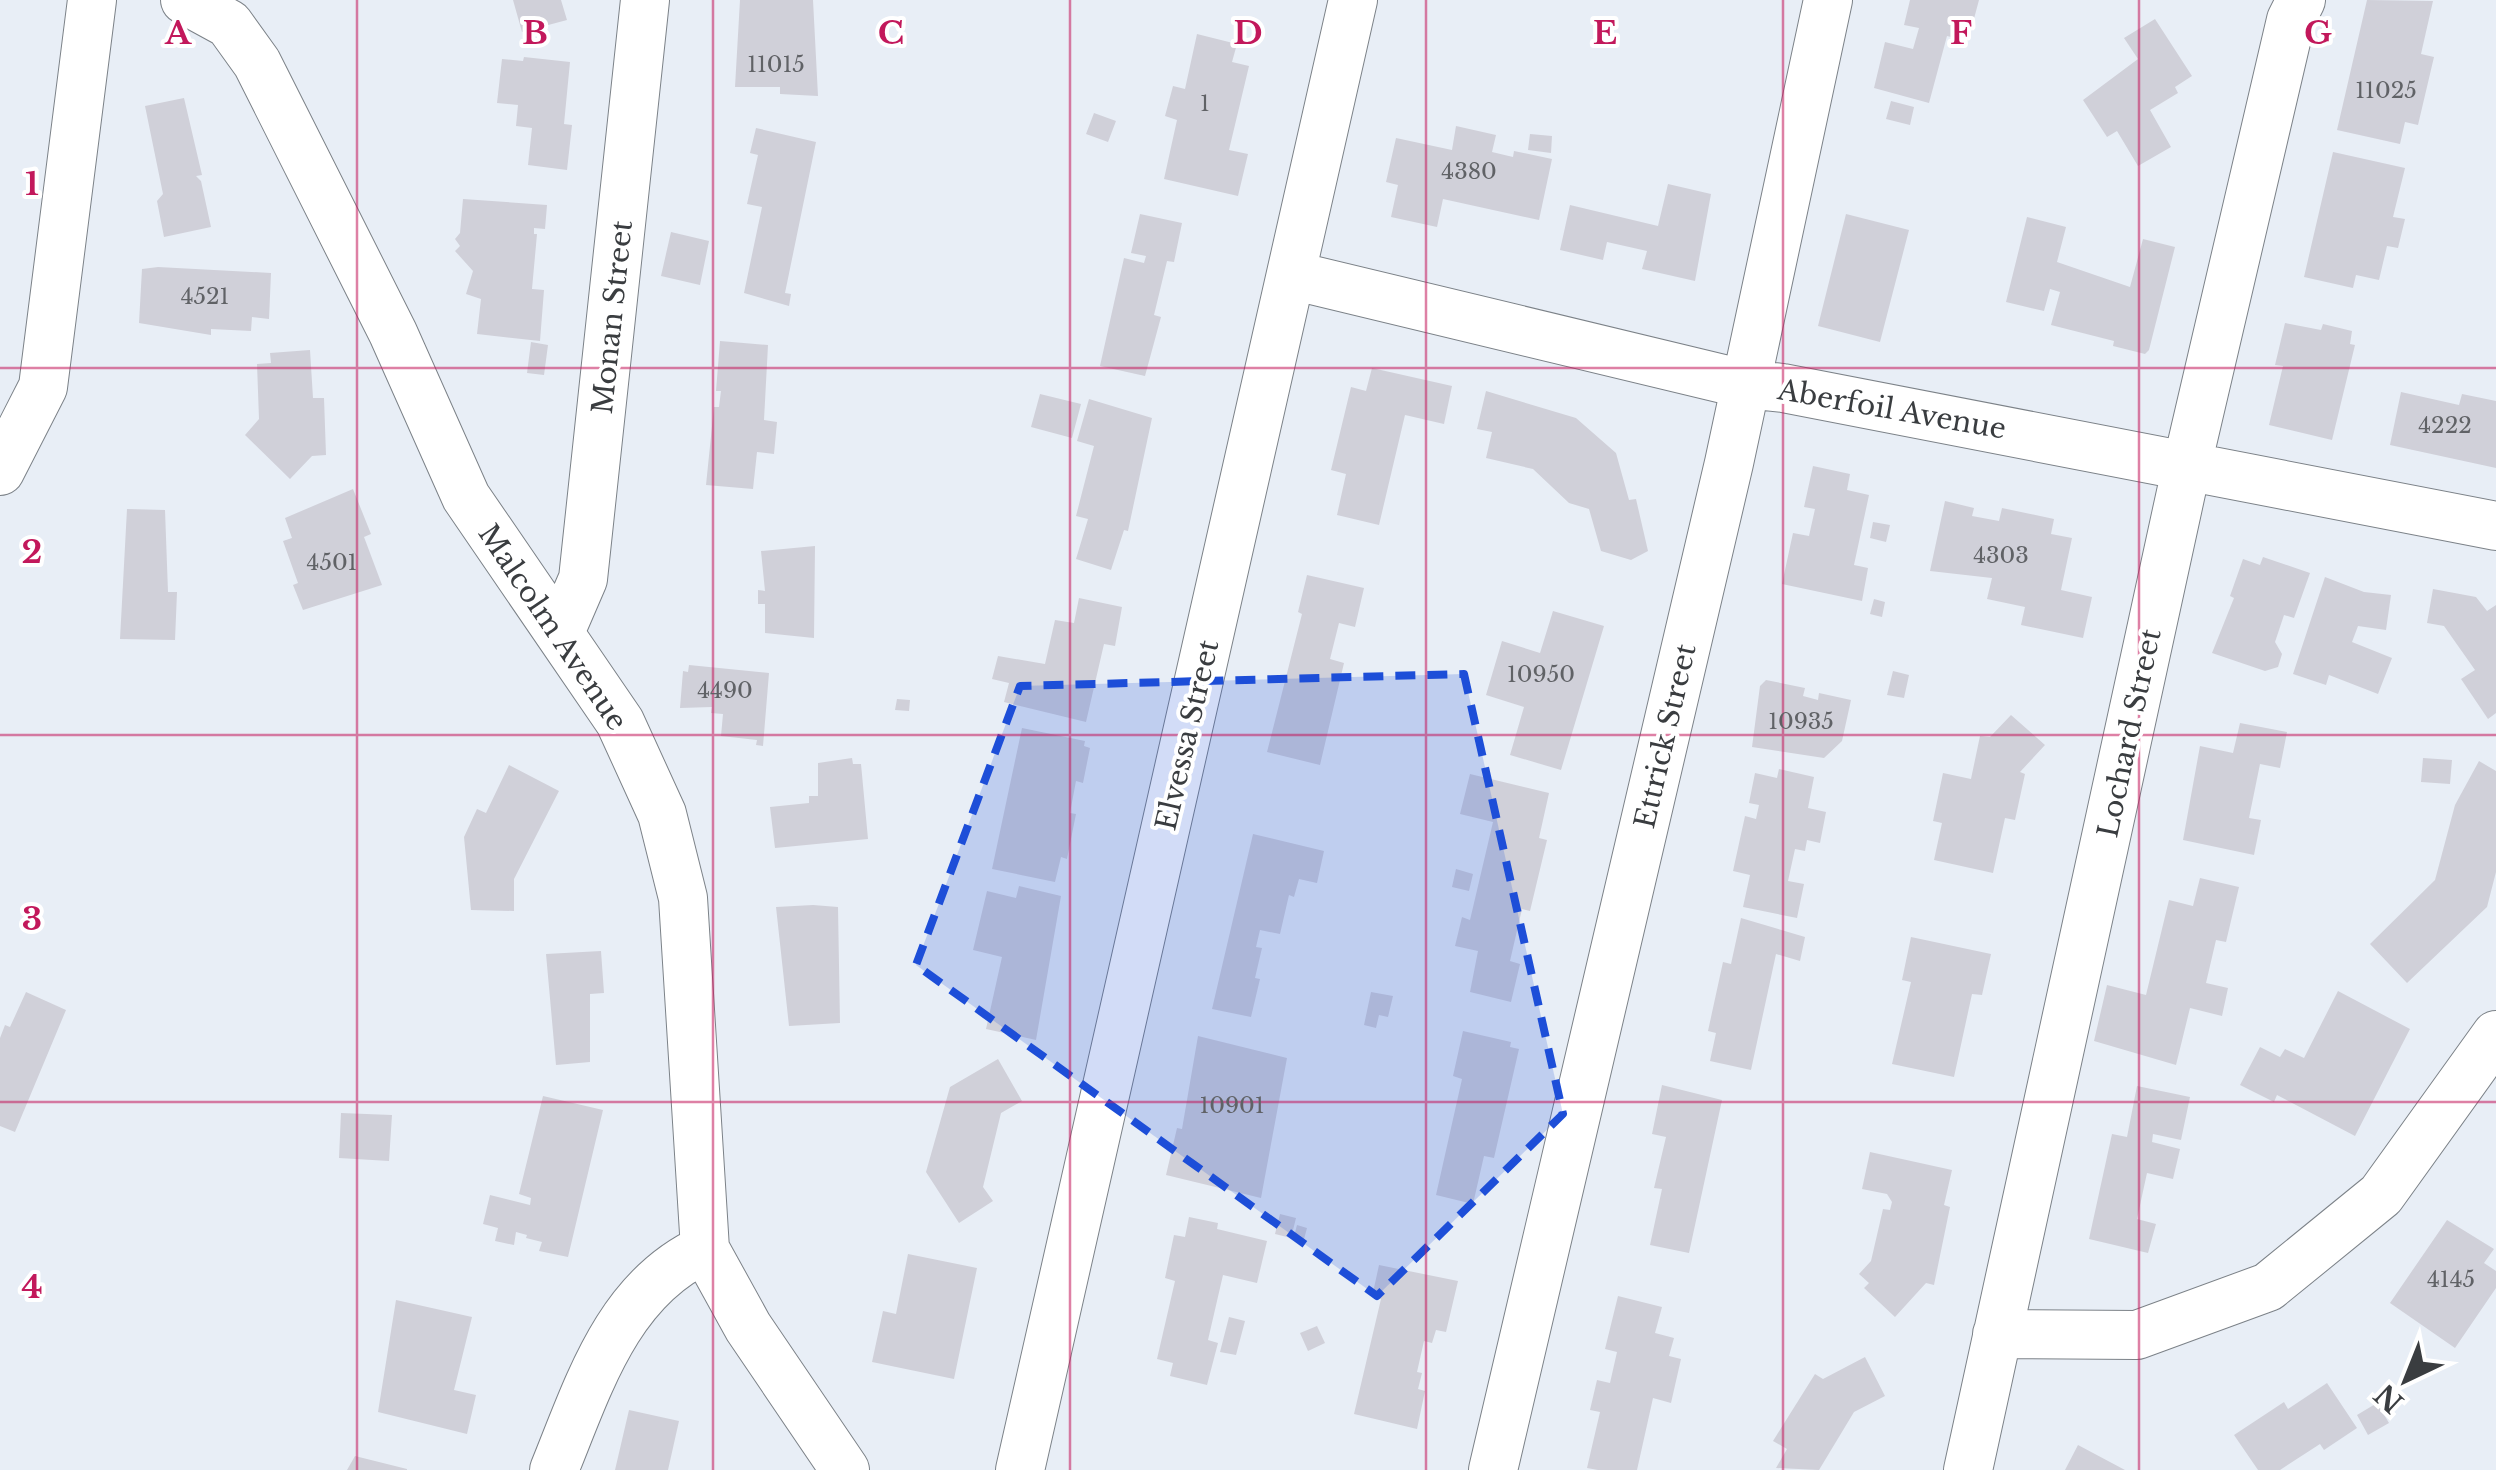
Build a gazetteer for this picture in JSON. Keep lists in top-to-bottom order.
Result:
{
  "streets": {
    "street": [
      "Monan Street",
      "Aberfoil Avenue",
      "Malcolm Avenue",
      "Lochard Street",
      "Elvessa Street",
      "Ettrick Street"
    ]
  },
  "crossings": [
    ["Monan Street", "Malcolm Avenue"],
    ["Aberfoil Avenue", "Lochard Street"],
    ["Aberfoil Avenue", "Elvessa Street"],
    ["Aberfoil Avenue", "Ettrick Street"]
  ],
  "house_numbers": [
    "11015",
    "11025",
    "1",
    "4380",
    "4521",
    "4222",
    "4303",
    "4501",
    "10950",
    "4490",
    "10935",
    "10901",
    "4145"
  ],
  "north": "bottom left",
  "grid": {
    "columns": [
      "A",
      "B",
      "C",
      "D",
      "E",
      "F",
      "G"
    ],
    "rows": [
      "1",
      "2",
      "3",
      "4"
    ]
  }
}
